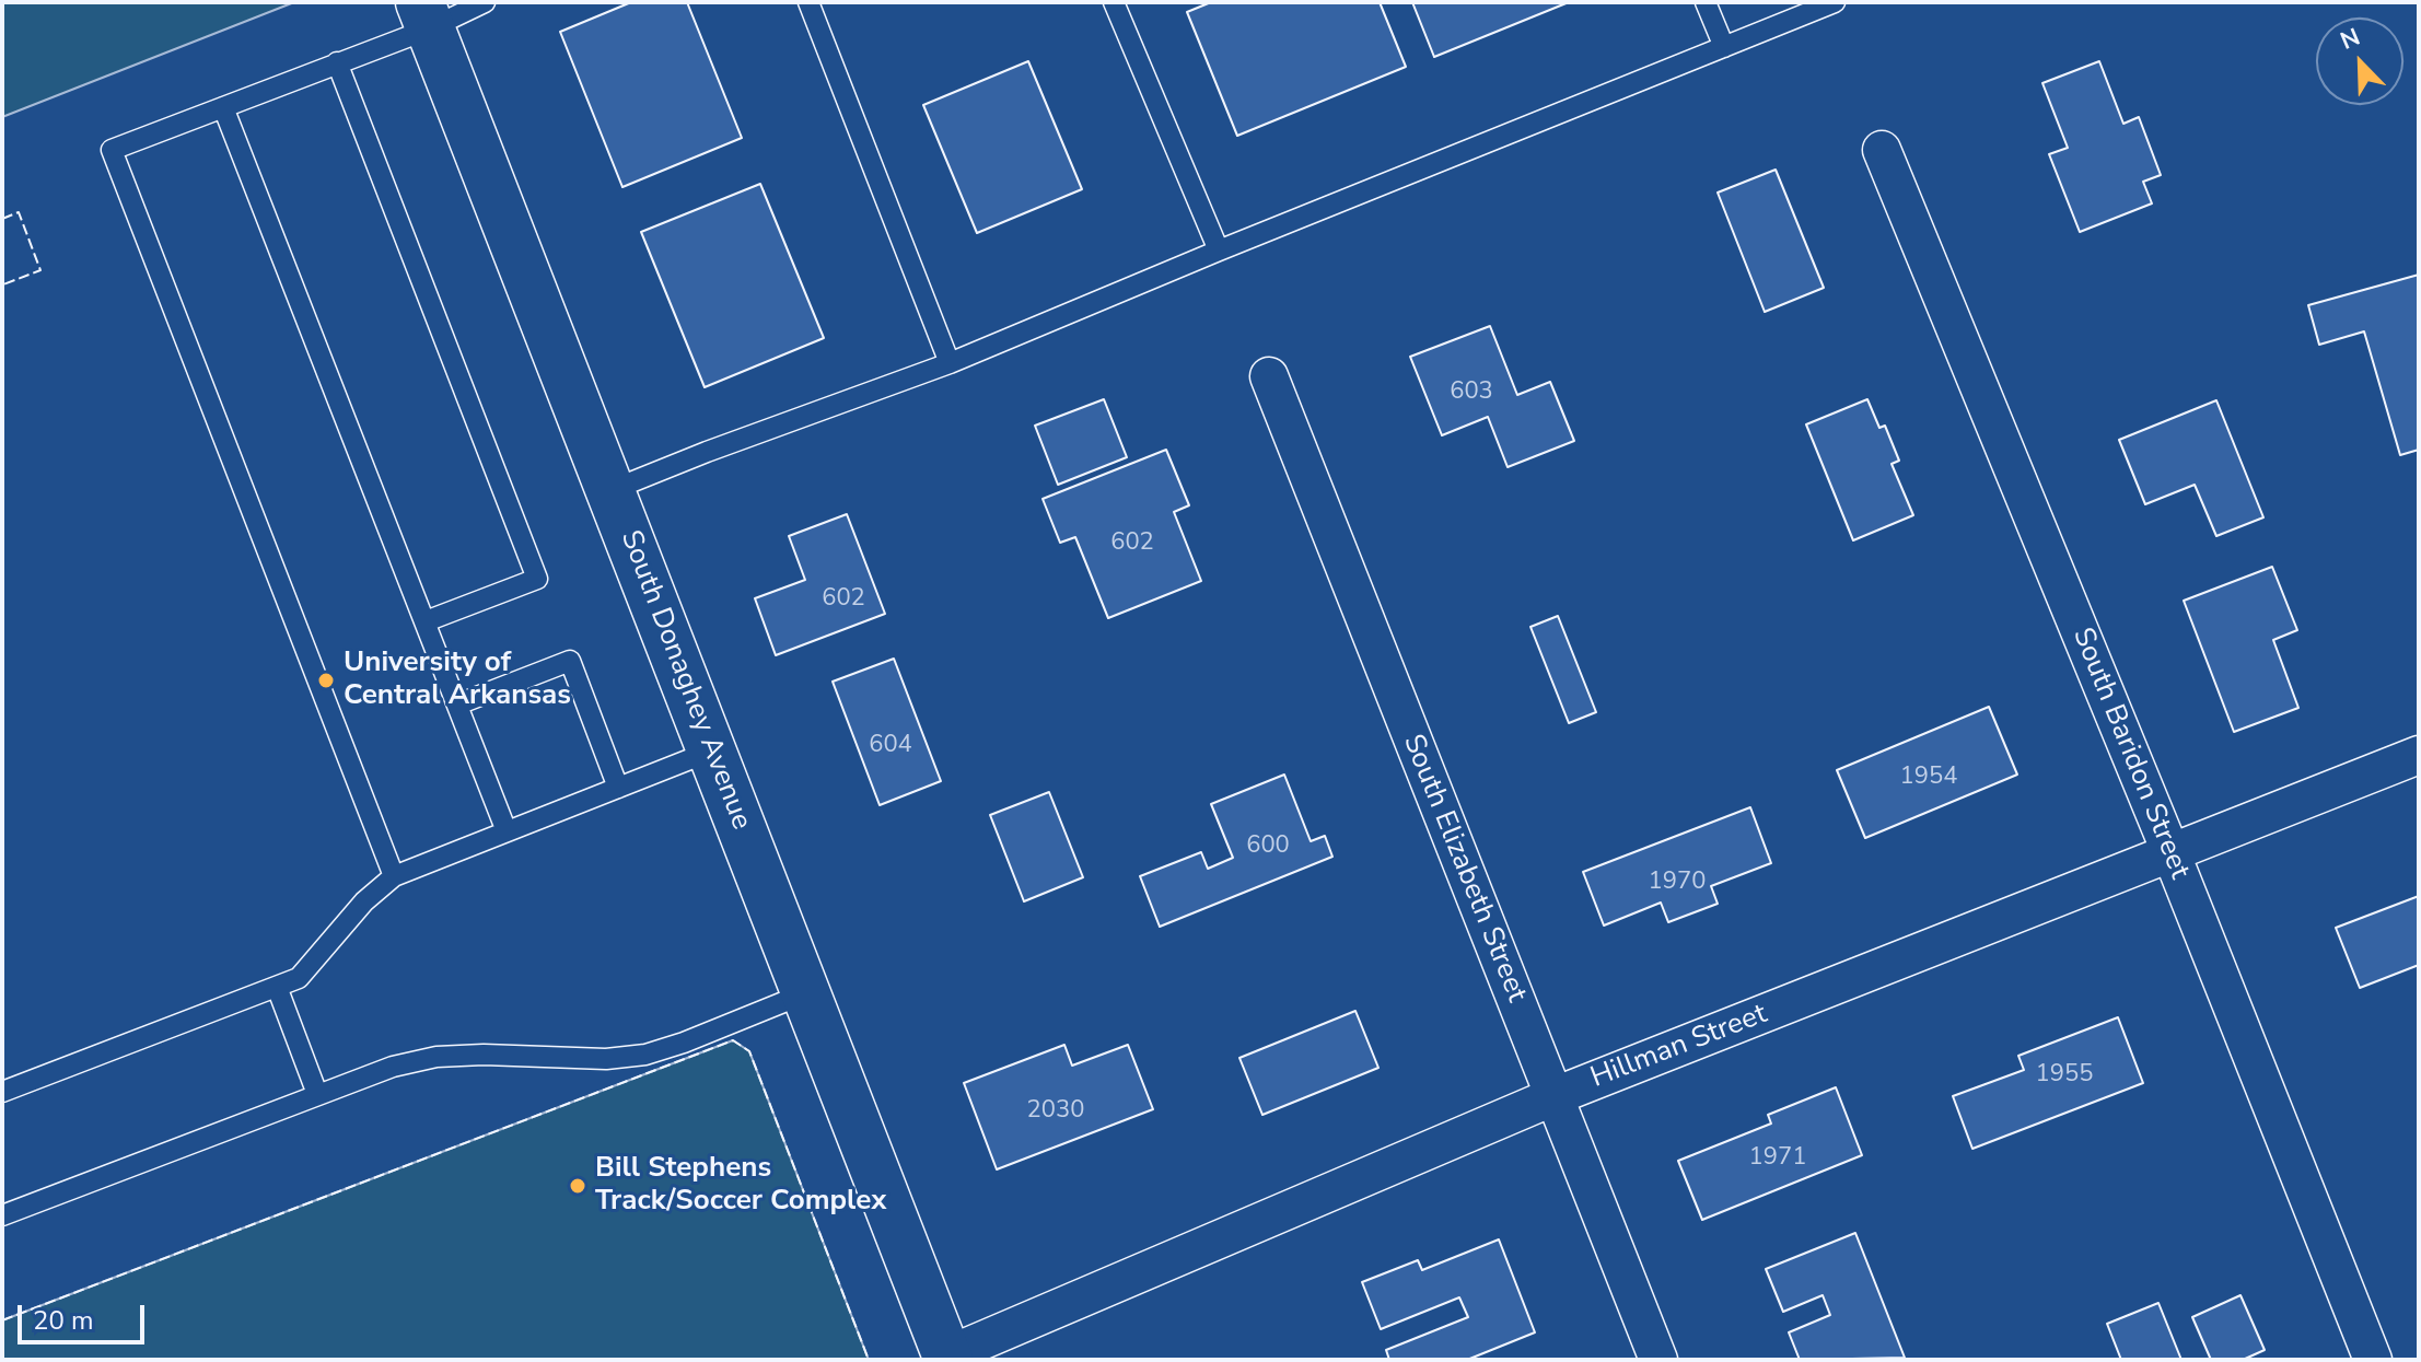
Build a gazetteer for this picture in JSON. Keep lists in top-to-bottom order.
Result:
{
  "streets": {
    "street": [
      "South Donaghey Avenue",
      "South Baridon Street",
      "South Elizabeth Street",
      "Hillman Street"
    ]
  },
  "crossings": [
    ["South Donaghey Avenue", "Hillman Street"],
    ["South Baridon Street", "Hillman Street"],
    ["South Elizabeth Street", "Hillman Street"]
  ],
  "places": ["University of Central Arkansas", "Bill Stephens Track/Soccer Complex"],
  "house_numbers": [
    "603",
    "602",
    "602",
    "604",
    "1954",
    "600",
    "1970",
    "1955",
    "2030",
    "1971"
  ],
  "scale_bar": "20 m",
  "north": "top left"
}
